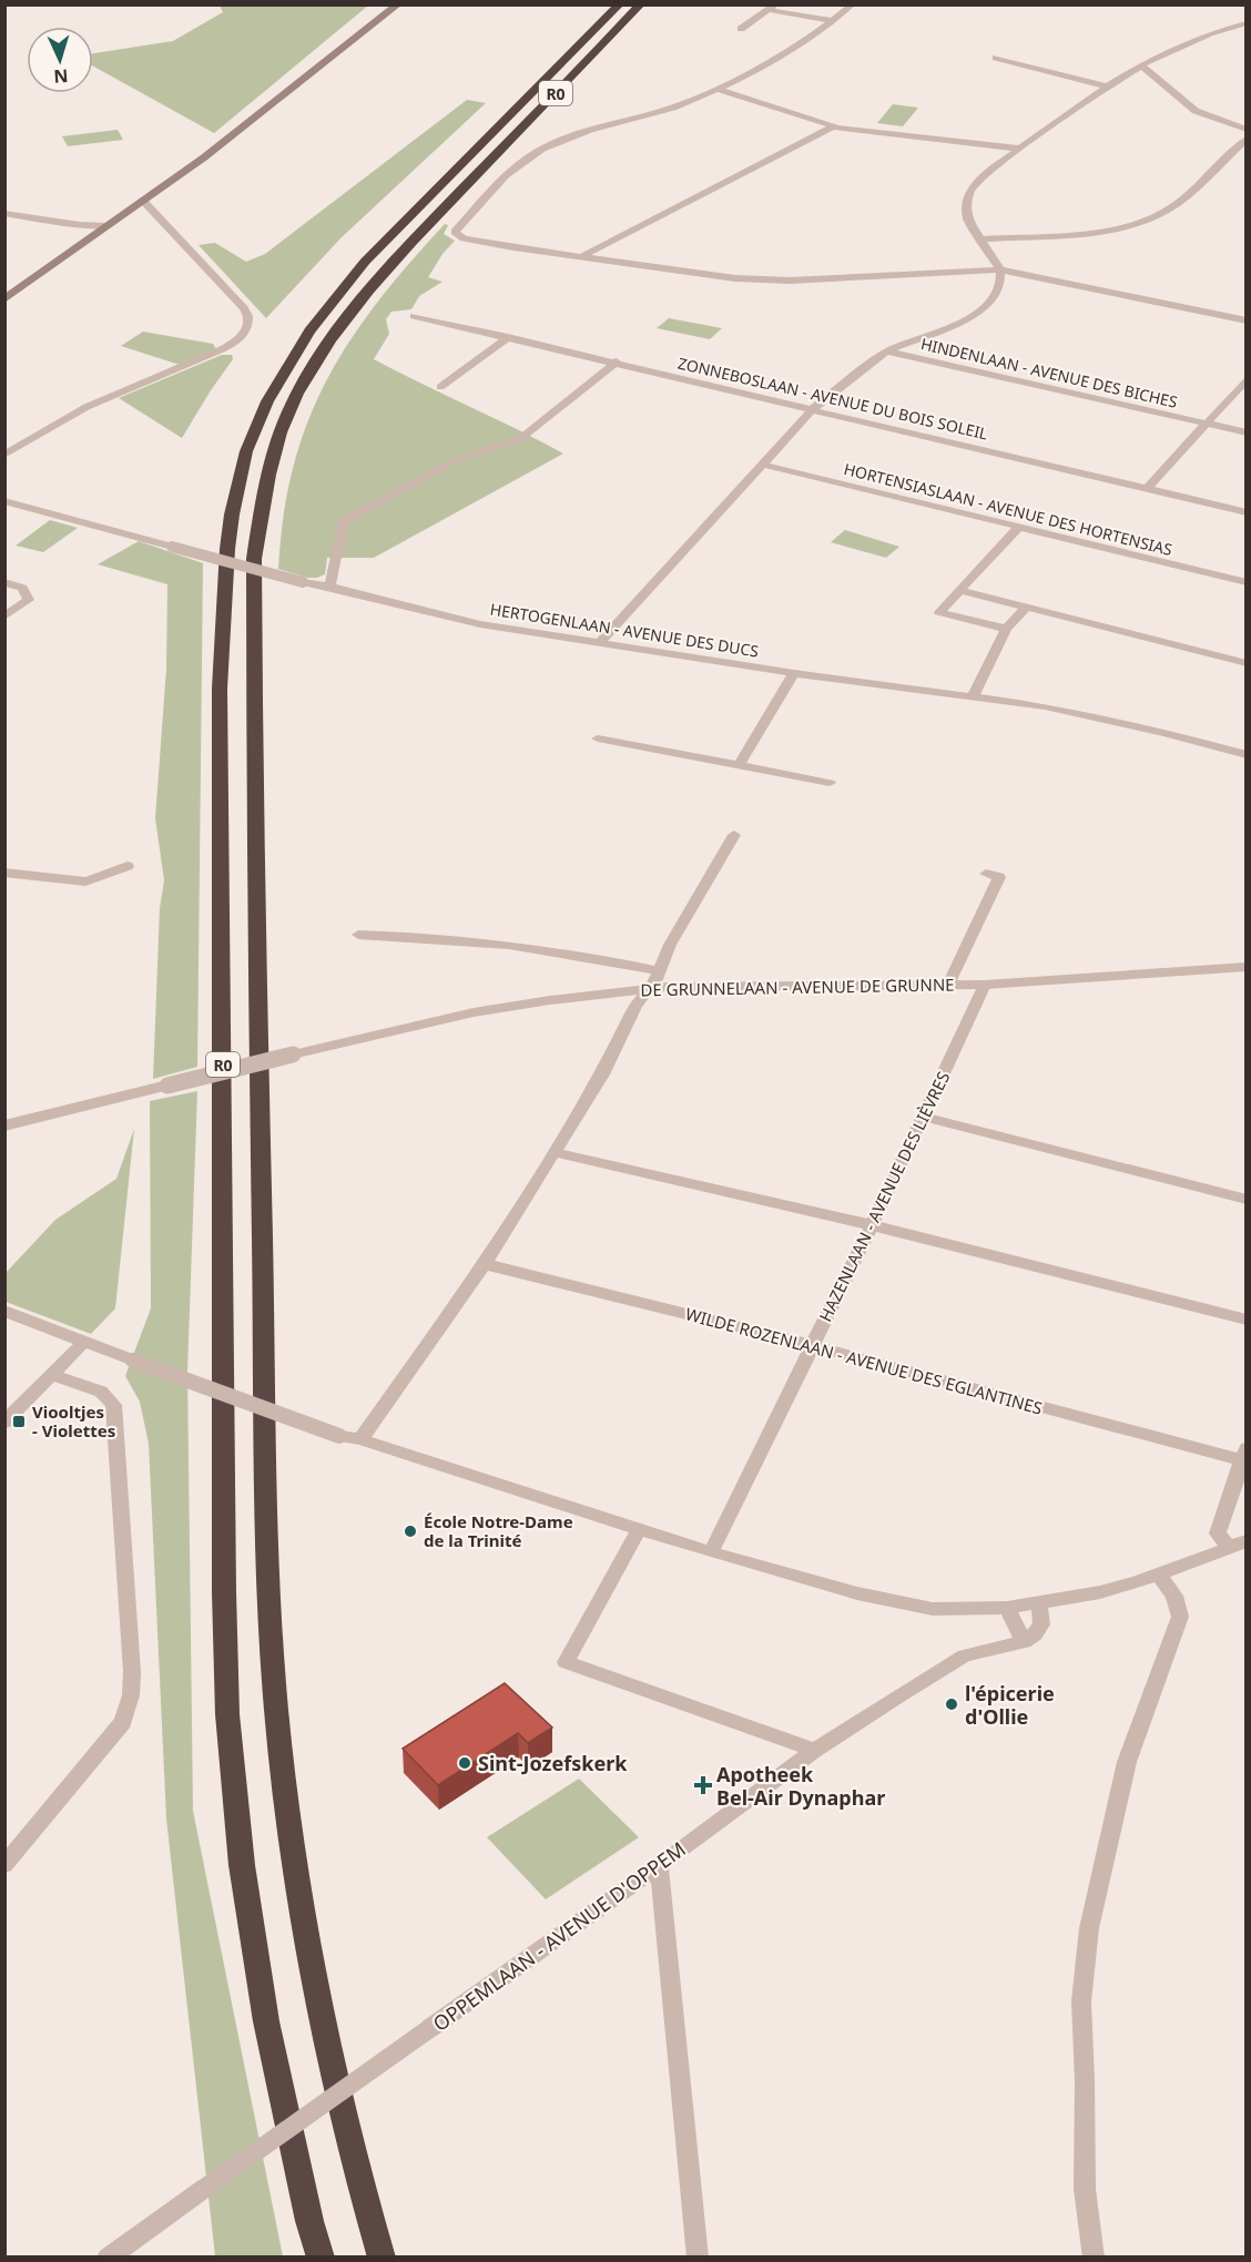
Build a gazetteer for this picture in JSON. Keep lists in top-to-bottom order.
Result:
{
  "streets": {
    "highway": ["R0"],
    "street": [
      "HINDENLAAN - AVENUE DES BICHES",
      "ZONNEBOSLAAN - AVENUE DU BOIS SOLEIL",
      "HORTENSIASLAAN - AVENUE DES HORTENSIAS",
      "HERTOGENLAAN - AVENUE DES DUCS",
      "DE GRUNNELAAN - AVENUE DE GRUNNE",
      "HAZENLAAN - AVENUE DES LIÈVRES",
      "WILDE ROZENLAAN - AVENUE DES EGLANTINES",
      "OPPEMLAAN - AVENUE D'OPPEM"
    ]
  },
  "crossings": [
    ["DE GRUNNELAAN - AVENUE DE GRUNNE", "HAZENLAAN - AVENUE DES LIÈVRES"],
    ["HAZENLAAN - AVENUE DES LIÈVRES", "WILDE ROZENLAAN - AVENUE DES EGLANTINES"]
  ],
  "places": {
    "transit": ["Viooltjes - Violettes"],
    "other": ["École Notre-Dame de la Trinité", "l'épicerie d'Ollie", "Sint-Jozefskerk"],
    "health": ["Apotheek Bel-Air Dynaphar"]
  },
  "north": "bottom"
}
